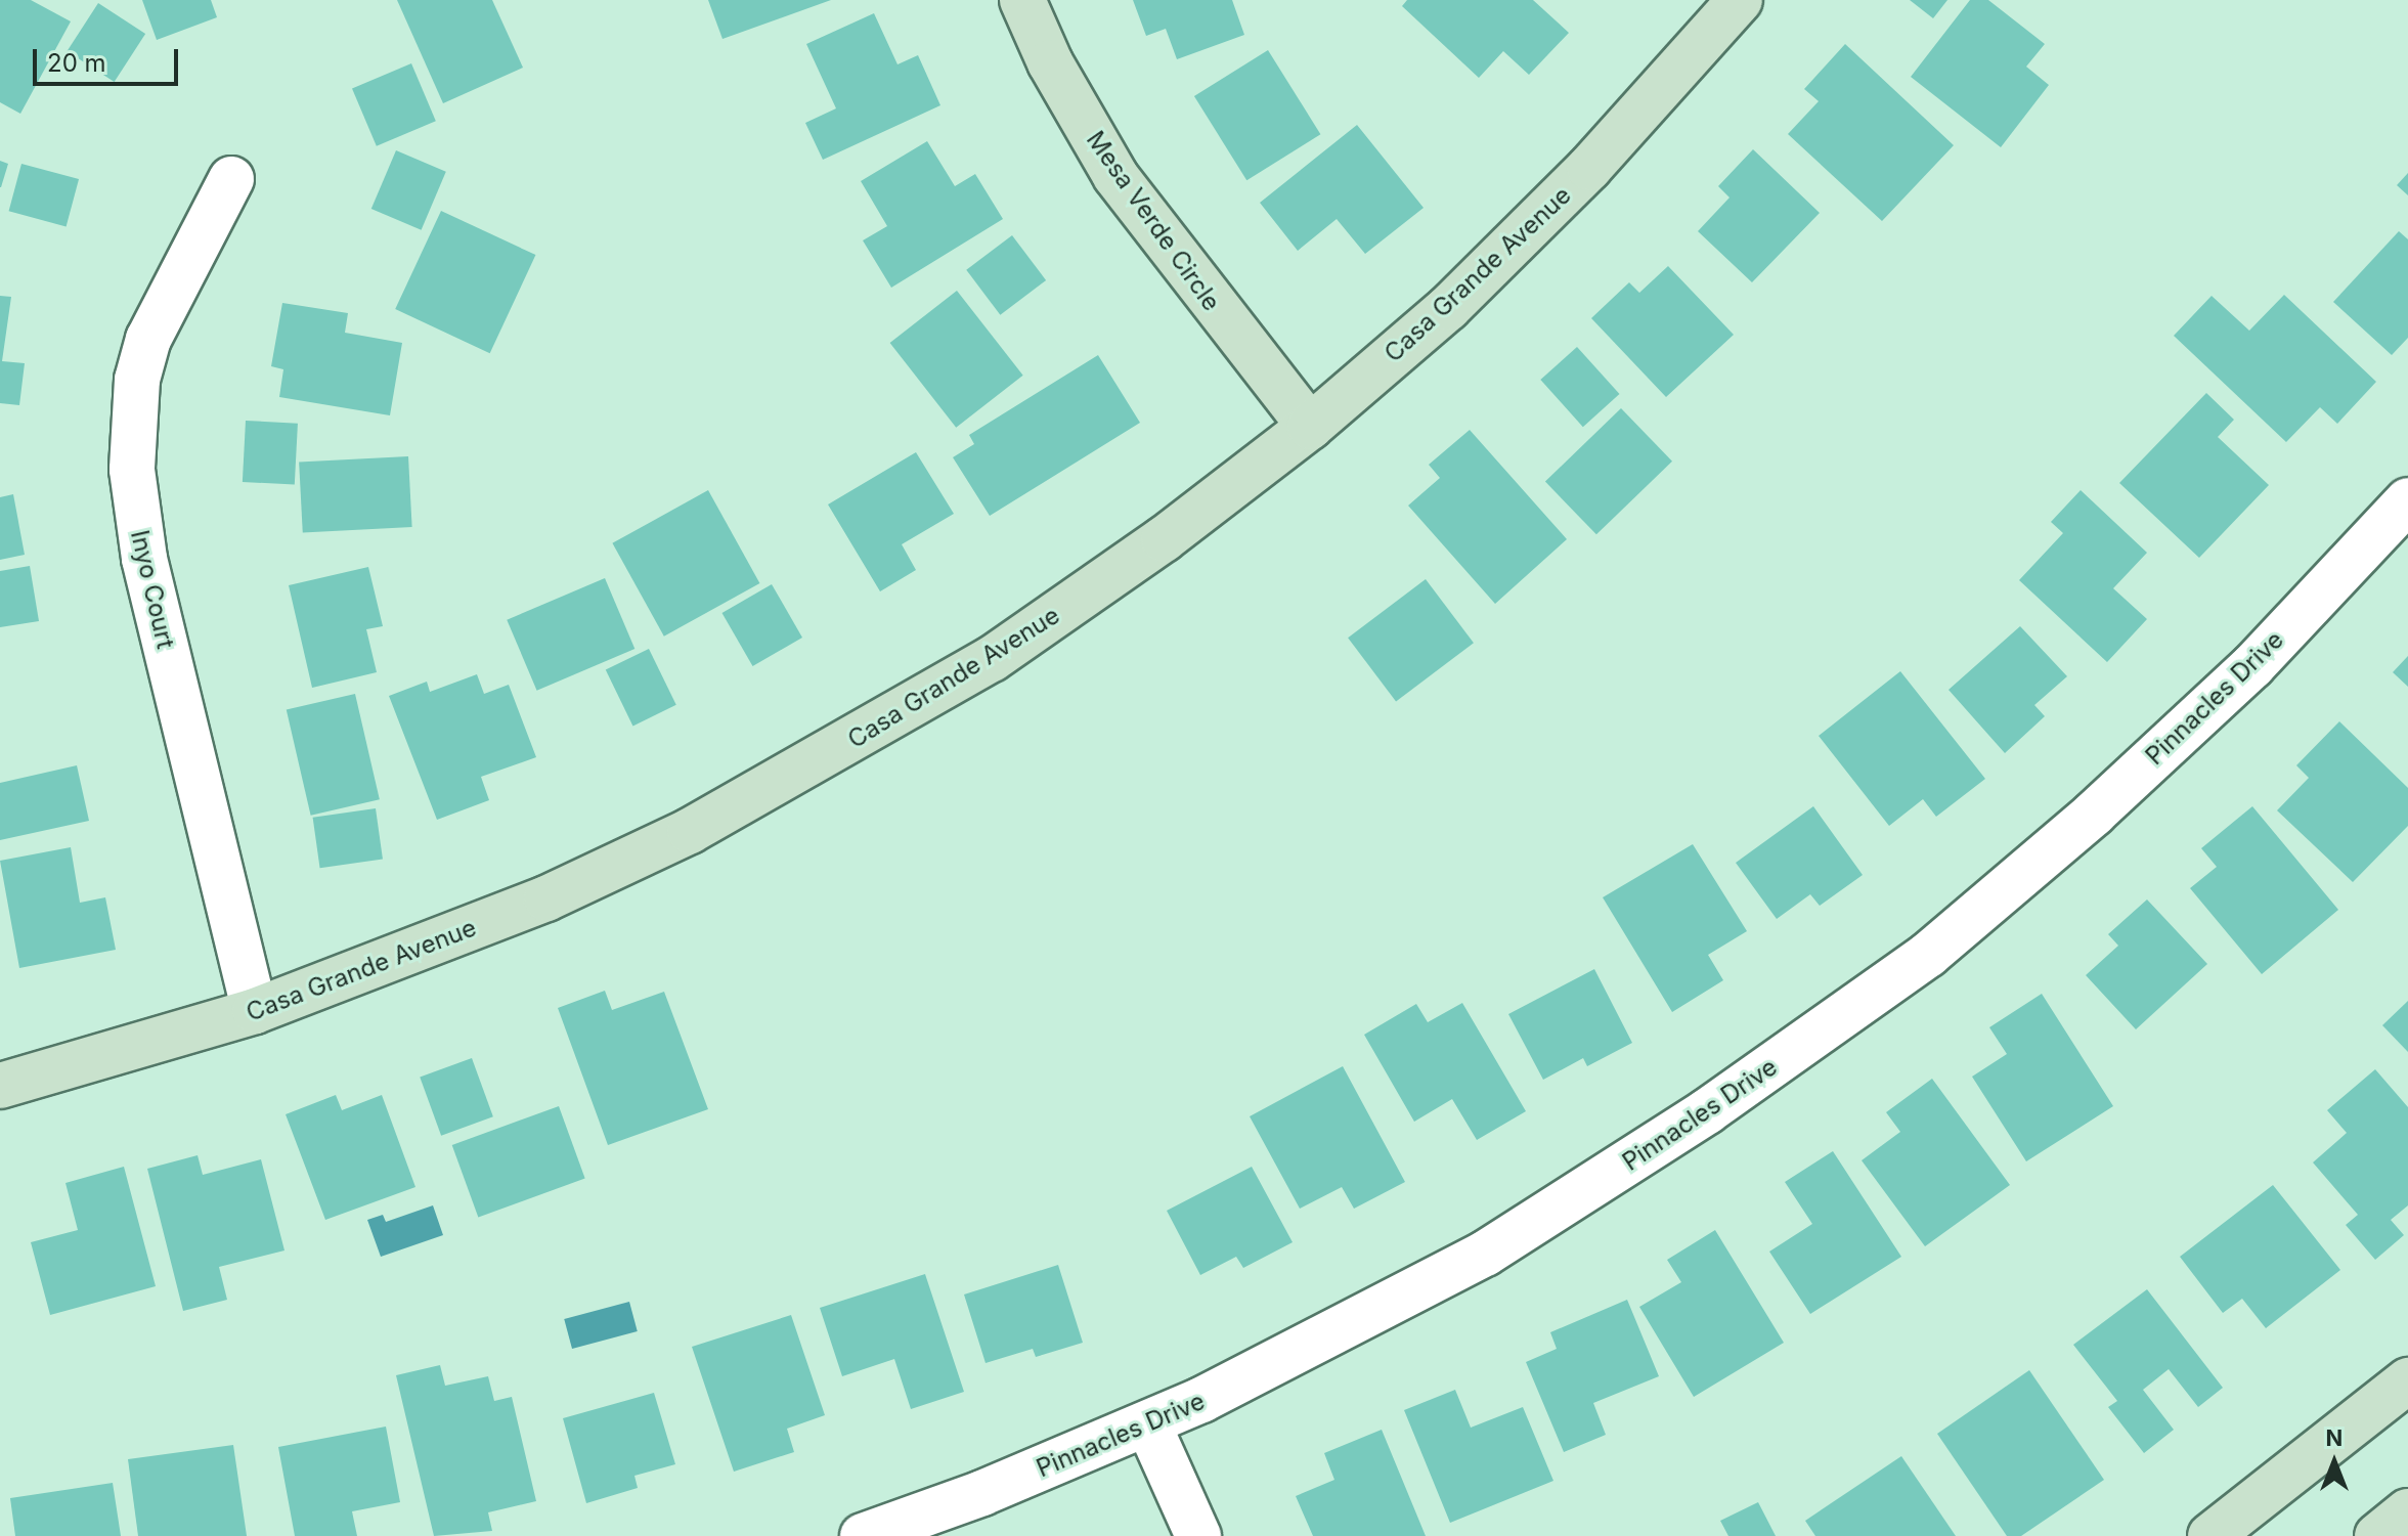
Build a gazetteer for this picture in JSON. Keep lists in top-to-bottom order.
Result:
{
  "streets": {
    "street": [
      "Mesa Verde Circle",
      "Casa Grande Avenue",
      "Inyo Court",
      "Pinnacles Drive"
    ]
  },
  "crossings": [
    ["Mesa Verde Circle", "Casa Grande Avenue"],
    ["Casa Grande Avenue", "Inyo Court"]
  ],
  "scale_bar": "20 m",
  "north": "top"
}
